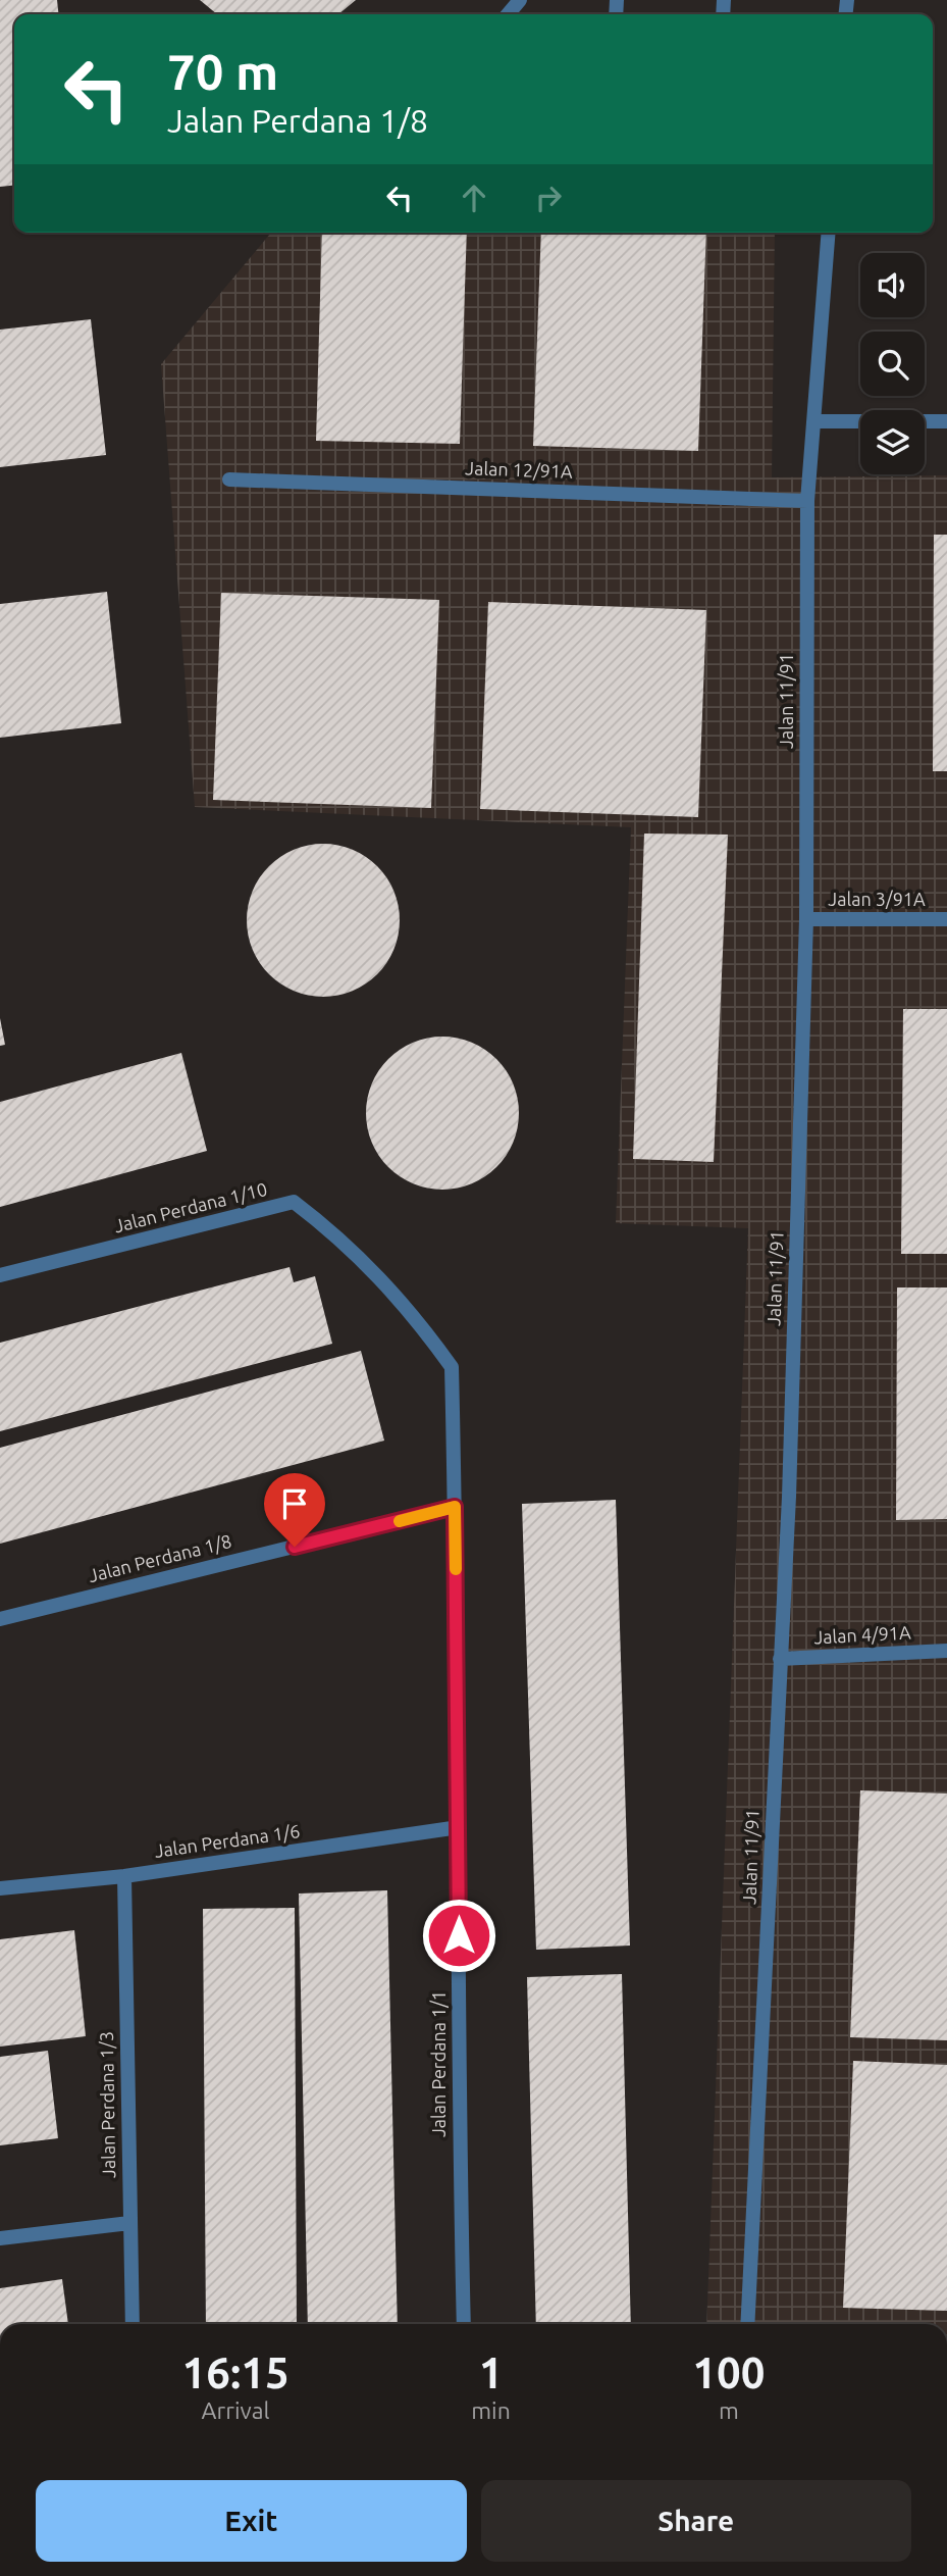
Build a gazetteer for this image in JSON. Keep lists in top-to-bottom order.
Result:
{
  "streets": {
    "street": [
      "Jalan 12/91A",
      "Jalan 11/91",
      "Jalan 3/91A",
      "Jalan Perdana 1/10",
      "Jalan Perdana 1/8",
      "Jalan 4/91A",
      "Jalan Perdana 1/6",
      "Jalan Perdana 1/1",
      "Jalan Perdana 1/3"
    ]
  },
  "crossings": [
    ["Jalan 12/91A", "Jalan 11/91"],
    ["Jalan 11/91", "Jalan 3/91A"],
    ["Jalan 11/91", "Jalan 4/91A"],
    ["Jalan Perdana 1/10", "Jalan Perdana 1/1"],
    ["Jalan Perdana 1/8", "Jalan Perdana 1/1"],
    ["Jalan Perdana 1/6", "Jalan Perdana 1/1"],
    ["Jalan Perdana 1/6", "Jalan Perdana 1/3"]
  ],
  "page": {
    "turn": ["70 m", "Jalan Perdana 1/8"],
    "eta": [
      "16:15",
      "Arrival",
      "1",
      "min",
      "100",
      "m"
    ],
    "buttons": ["Exit", "Share"]
  }
}
